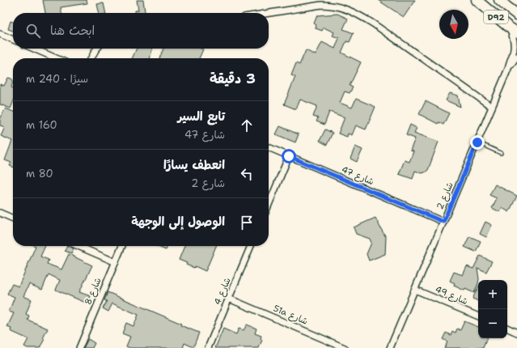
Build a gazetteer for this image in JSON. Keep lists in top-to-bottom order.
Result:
{
  "streets": {
    "main road": ["D92"],
    "street": [
      "شارع 47",
      "شارع 2",
      "شارع 8",
      "شارع 4",
      "شارع 49",
      "51a شارع"
    ]
  },
  "crossings": [
    ["D92", "شارع 2"],
    ["شارع 47", "شارع 2"],
    ["شارع 2", "شارع 49"],
    ["شارع 4", "51a شارع"]
  ],
  "north": "bottom",
  "page": {
    "search": "ابحث هنا",
    "heading": ["3 دقيقة", "سيرًا · 240 m"],
    "list": [
      ["تابع السير", "شارع 47", "160 m"],
      ["انعطف يسارًا", "شارع 2", "80 m"],
      "الوصول إلى الوجهة"
    ],
    "map_buttons": ["+", "−"]
  }
}
